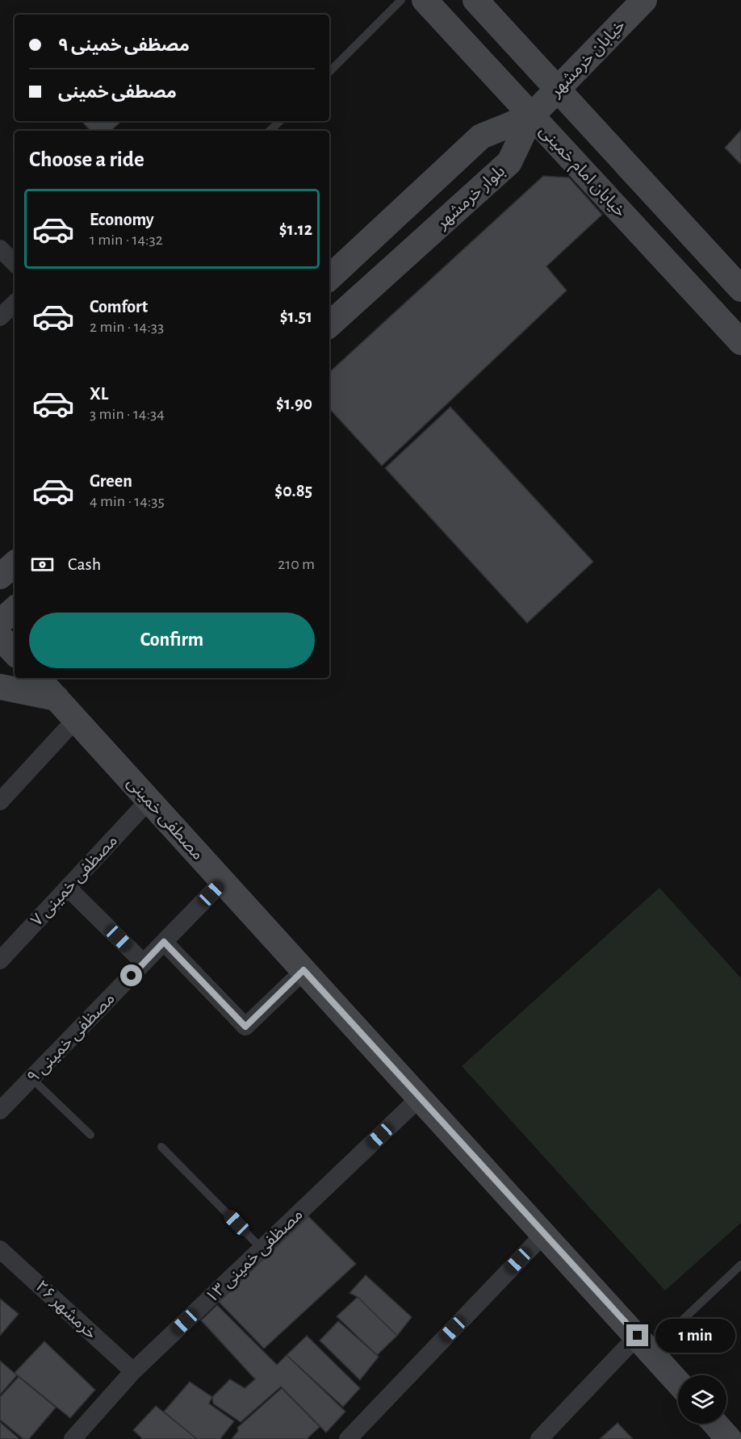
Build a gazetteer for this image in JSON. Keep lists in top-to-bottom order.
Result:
{
  "streets": {
    "main road": [
      "خیابان خرمشهر",
      "خیابان امام خمینی",
      "بلوار خرمشهر",
      "مصطفی خمینی"
    ],
    "street": [
      "مصظفی خمینی ۷",
      "مصظفی خمینی ۹",
      "مصظفی خمینی ۱۳",
      "خرمشهر ۲۶"
    ]
  },
  "crossings": [
    ["خیابان خرمشهر", "خیابان امام خمینی"],
    ["خیابان خرمشهر", "بلوار خرمشهر"],
    ["خیابان امام خمینی", "بلوار خرمشهر"],
    ["مصطفی خمینی", "مصظفی خمینی ۷"],
    ["مصطفی خمینی", "مصظفی خمینی ۹"],
    ["مصطفی خمینی", "مصظفی خمینی ۱۳"],
    ["مصظفی خمینی ۱۳", "خرمشهر ۲۶"]
  ],
  "page": {
    "banner": ["مصظفی خمینی ۹", "مصطفی خمینی"],
    "heading": "Choose a ride",
    "list": [
      {
        "name": "Economy",
        "note": "1 min · 14:32",
        "value": "$1.12"
      },
      {
        "name": "Comfort",
        "note": "2 min · 14:33",
        "value": "$1.51"
      },
      {
        "name": "XL",
        "note": "3 min · 14:34",
        "value": "$1.90"
      },
      {
        "name": "Green",
        "note": "4 min · 14:35",
        "value": "$0.85"
      }
    ],
    "pay": ["Cash", "210 m"],
    "buttons": "Confirm",
    "bubble": "1 min"
  }
}
